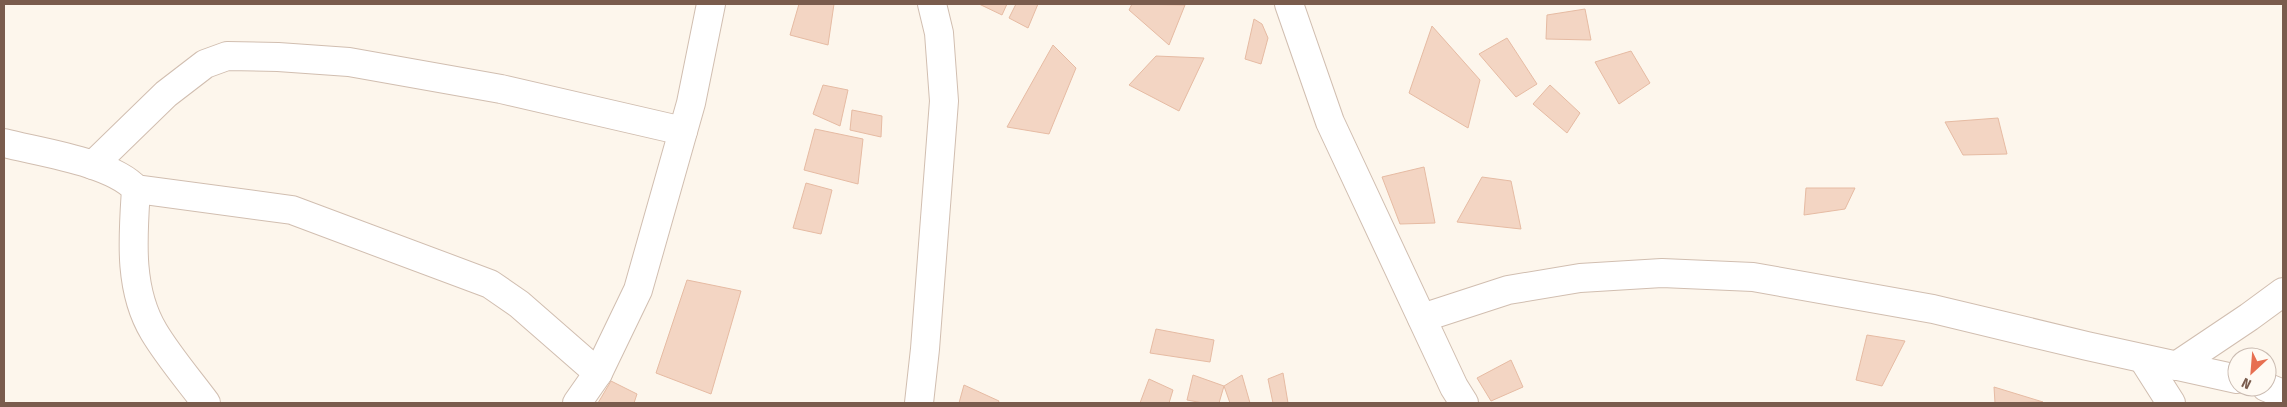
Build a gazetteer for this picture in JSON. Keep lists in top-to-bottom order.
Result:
{
  "north": "bottom left"
}
